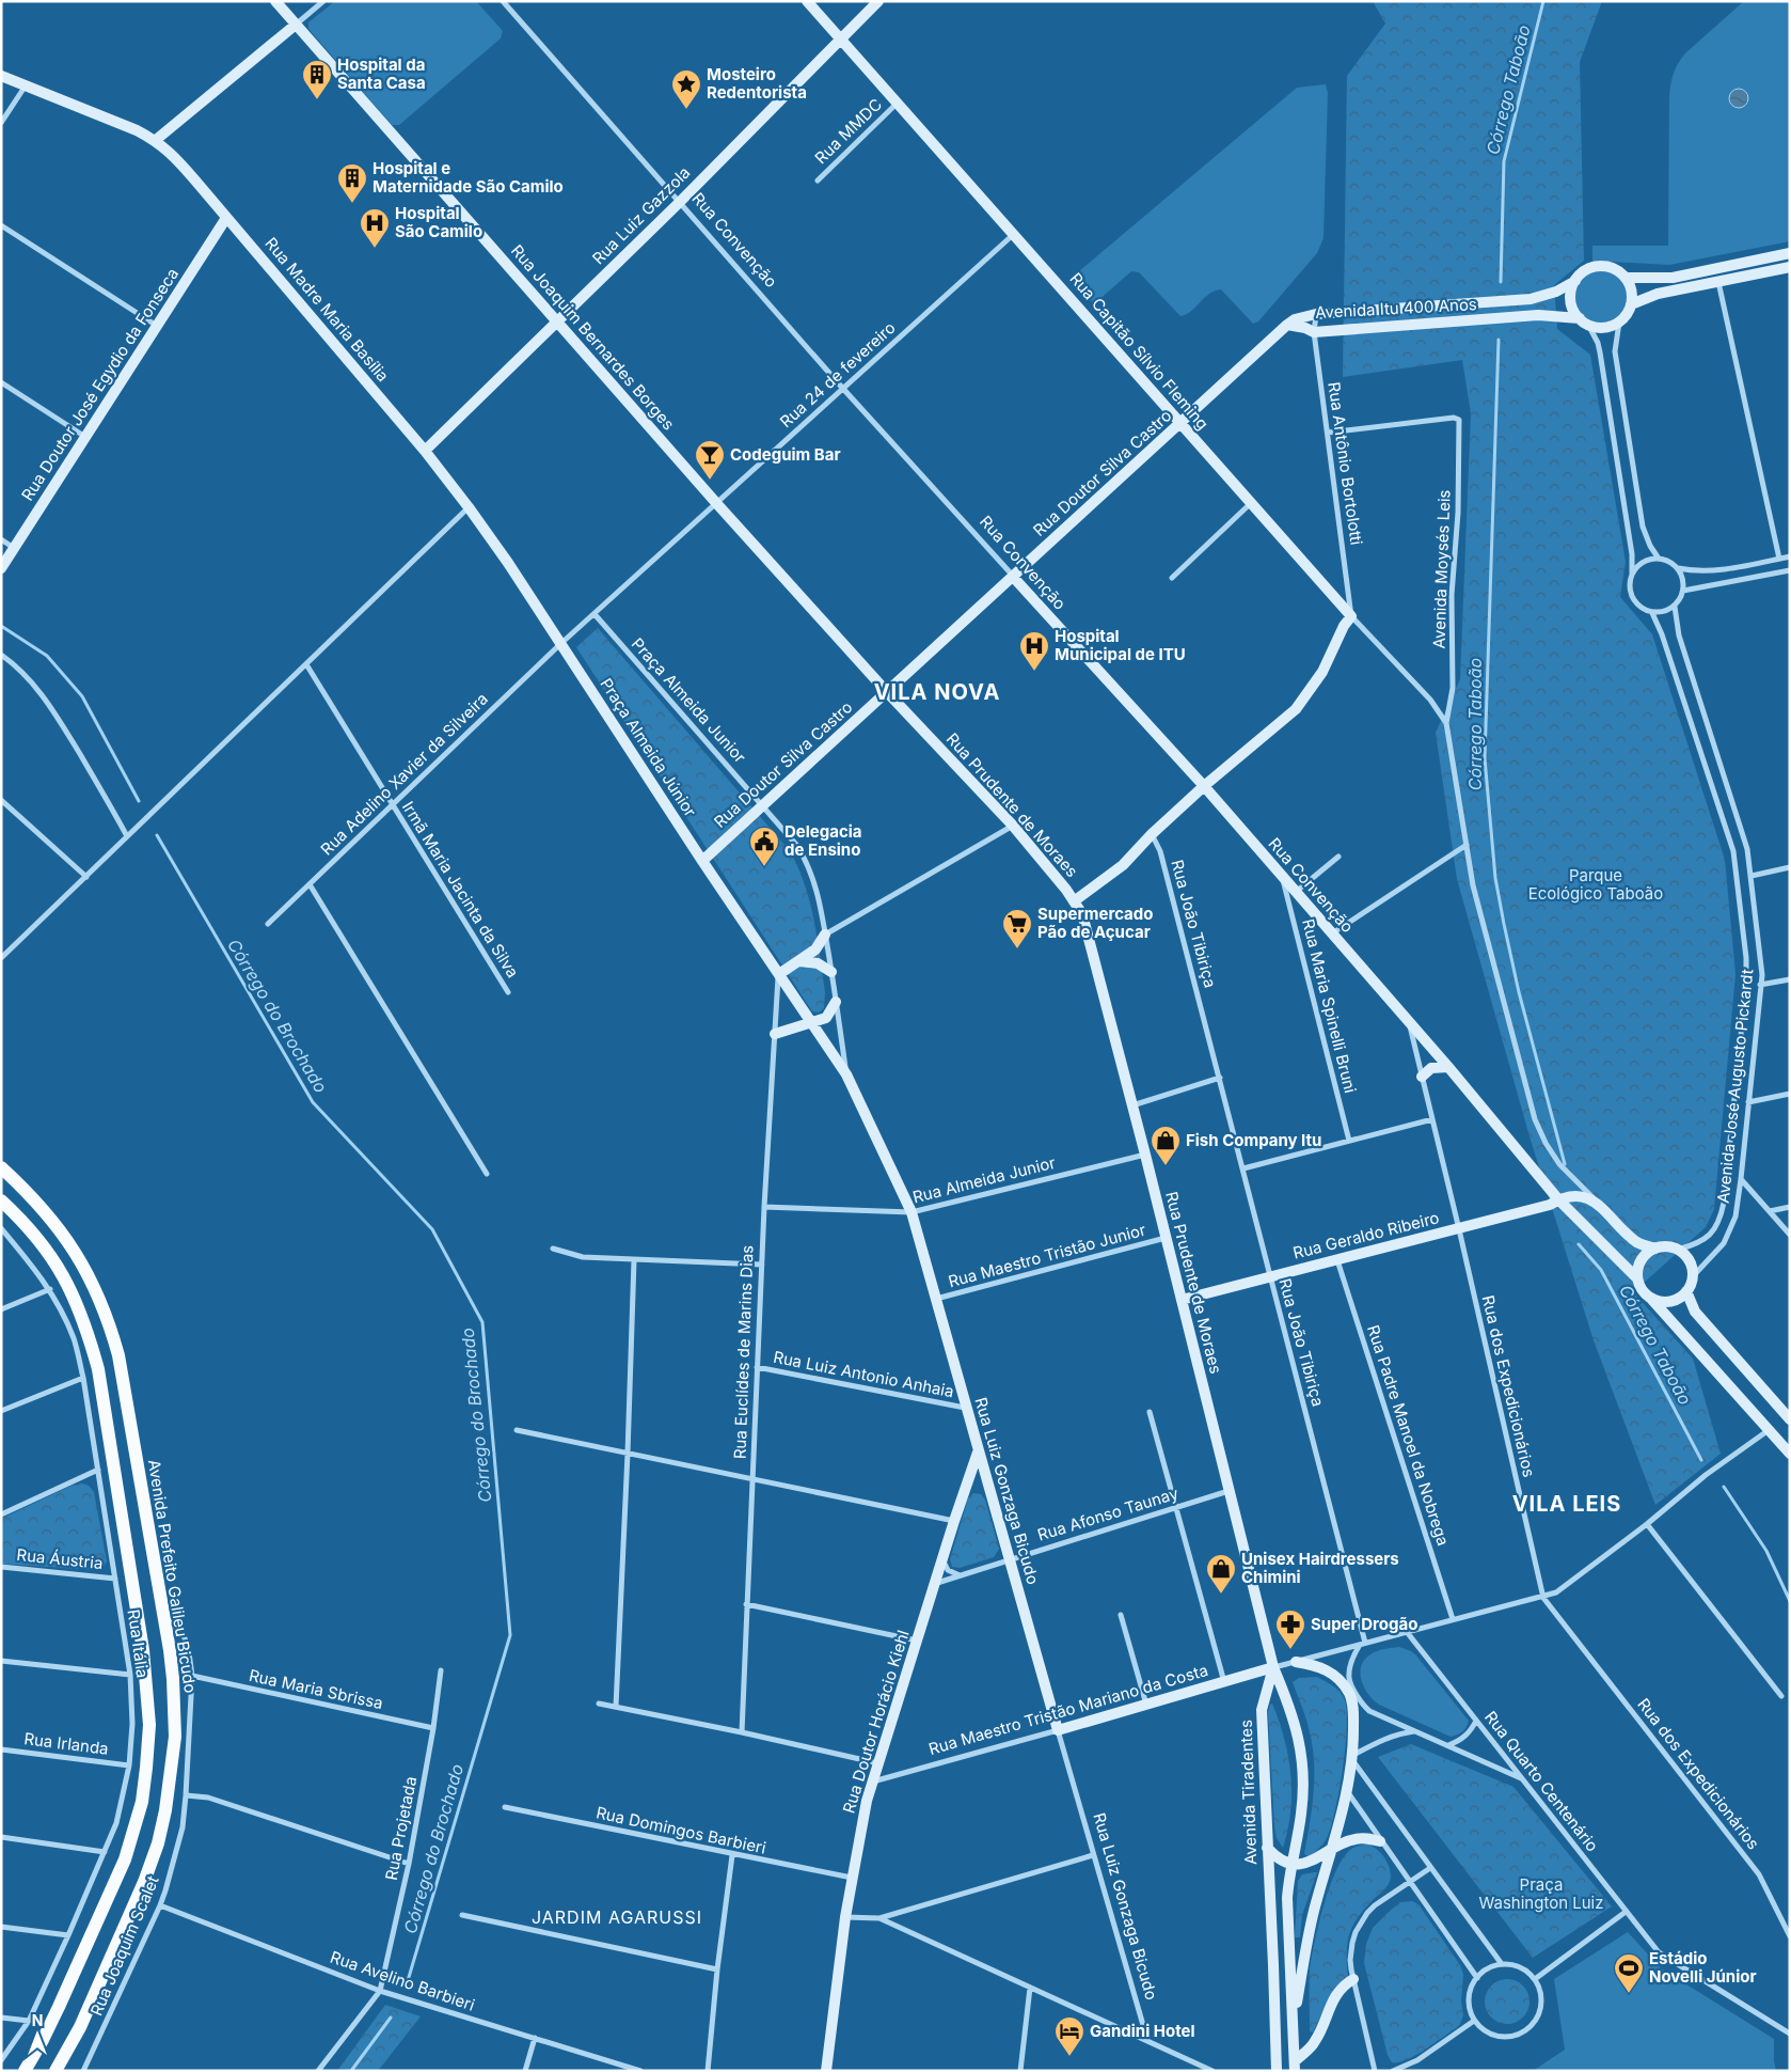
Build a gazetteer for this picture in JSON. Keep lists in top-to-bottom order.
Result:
{
  "streets": {
    "main road": ["Avenida Prefeito Galileu Bicudo"],
    "street": [
      "Rua MMDC",
      "Rua Luiz Gazzola",
      "Rua Convenção",
      "Avenida Itu 400 Anos",
      "Rua Madre Maria Basília",
      "Rua Joaquim Bernardes Borges",
      "Rua Capitão Sílvio Fleming",
      "Rua 24 de fevereiro",
      "Rua Doutor José Egydio da Fonseca",
      "Rua Antônio Bortolotti",
      "Rua Doutor Silva Castro",
      "Avenida Moysés Leis",
      "Praça Almeida Junior",
      "Praça Almeida Júnior",
      "Rua Adelino Xavier da Silveira",
      "Rua Prudente de Moraes",
      "Irmã Maria Jacinta da Silva",
      "Rua João Tibiriça",
      "Rua Maria Spinelli Bruni",
      "Avenida José Augusto Pickardt",
      "Rua Almeida Junior",
      "Rua Geraldo Ribeiro",
      "Rua Maestro Tristão Junior",
      "Rua Euclídes de Marins Dias",
      "Rua Luiz Antonio Anhaia",
      "Rua dos Expedicionários",
      "Rua Padre Manoel da Nobrega",
      "Rua Luiz Gonzaga Bicudo",
      "Rua Afonso Taunay",
      "Rua Áustria",
      "Rua Itália",
      "Rua Maria Sbrissa",
      "Rua Maestro Tristão Mariano da Costa",
      "Rua Doutor Horácio Kiehl",
      "Rua Irlanda",
      "Rua Quarto Centenário",
      "Avenida Tiradentes",
      "Rua Projetada",
      "Rua Domingos Barbieri",
      "Rua Joaquim Scalet",
      "Rua Avelino Barbieri"
    ]
  },
  "crossings": [
    ["Rua MMDC", "Rua Capitão Sílvio Fleming"],
    ["Rua Luiz Gazzola", "Rua Convenção"],
    ["Rua Luiz Gazzola", "Rua Madre Maria Basília"],
    ["Rua Luiz Gazzola", "Rua Joaquim Bernardes Borges"],
    ["Rua Luiz Gazzola", "Rua Capitão Sílvio Fleming"],
    ["Rua Convenção", "Rua 24 de fevereiro"],
    ["Rua Convenção", "Rua Doutor Silva Castro"],
    ["Rua Convenção", "Rua Maria Spinelli Bruni"],
    ["Rua Convenção", "Rua Geraldo Ribeiro"],
    ["Rua Convenção", "Rua dos Expedicionários"],
    ["Avenida Itu 400 Anos", "Rua Antônio Bortolotti"],
    ["Avenida Itu 400 Anos", "Rua Doutor Silva Castro"],
    ["Rua Madre Maria Basília", "Rua 24 de fevereiro"],
    ["Rua Madre Maria Basília", "Rua Doutor José Egydio da Fonseca"],
    ["Rua Madre Maria Basília", "Praça Almeida Júnior"],
    ["Rua Madre Maria Basília", "Rua Adelino Xavier da Silveira"],
    ["Rua Joaquim Bernardes Borges", "Rua 24 de fevereiro"],
    ["Rua Joaquim Bernardes Borges", "Rua Doutor Silva Castro"],
    ["Rua Joaquim Bernardes Borges", "Rua Prudente de Moraes"],
    ["Rua Capitão Sílvio Fleming", "Rua 24 de fevereiro"],
    ["Rua Capitão Sílvio Fleming", "Rua Antônio Bortolotti"],
    ["Rua Capitão Sílvio Fleming", "Rua Doutor Silva Castro"],
    ["Rua Capitão Sílvio Fleming", "Avenida Moysés Leis"],
    ["Rua 24 de fevereiro", "Praça Almeida Junior"],
    ["Rua 24 de fevereiro", "Praça Almeida Júnior"],
    ["Rua 24 de fevereiro", "Rua Adelino Xavier da Silveira"],
    ["Rua Antônio Bortolotti", "Avenida Moysés Leis"],
    ["Rua Doutor Silva Castro", "Praça Almeida Junior"],
    ["Rua Doutor Silva Castro", "Praça Almeida Júnior"],
    ["Rua Doutor Silva Castro", "Rua Prudente de Moraes"],
    ["Praça Almeida Junior", "Rua Luiz Gonzaga Bicudo"],
    ["Praça Almeida Júnior", "Rua Adelino Xavier da Silveira"],
    ["Praça Almeida Júnior", "Rua Euclídes de Marins Dias"],
    ["Praça Almeida Júnior", "Rua Luiz Gonzaga Bicudo"],
    ["Rua Adelino Xavier da Silveira", "Irmã Maria Jacinta da Silva"],
    ["Rua Prudente de Moraes", "Rua Almeida Junior"],
    ["Rua Prudente de Moraes", "Rua Geraldo Ribeiro"],
    ["Rua Prudente de Moraes", "Rua Maestro Tristão Junior"],
    ["Rua Prudente de Moraes", "Rua Afonso Taunay"],
    ["Rua Prudente de Moraes", "Rua Maestro Tristão Mariano da Costa"],
    ["Rua Prudente de Moraes", "Avenida Tiradentes"],
    ["Rua João Tibiriça", "Rua Geraldo Ribeiro"],
    ["Rua Almeida Junior", "Rua Euclídes de Marins Dias"],
    ["Rua Almeida Junior", "Rua Luiz Gonzaga Bicudo"],
    ["Rua Geraldo Ribeiro", "Rua dos Expedicionários"],
    ["Rua Geraldo Ribeiro", "Rua Padre Manoel da Nobrega"],
    ["Rua Maestro Tristão Junior", "Rua Luiz Gonzaga Bicudo"],
    ["Rua Euclídes de Marins Dias", "Rua Luiz Antonio Anhaia"],
    ["Rua Euclídes de Marins Dias", "Rua Luiz Gonzaga Bicudo"],
    ["Rua Luiz Antonio Anhaia", "Rua Luiz Gonzaga Bicudo"],
    ["Rua Luiz Gonzaga Bicudo", "Rua Afonso Taunay"],
    ["Rua Luiz Gonzaga Bicudo", "Rua Maestro Tristão Mariano da Costa"],
    ["Rua Luiz Gonzaga Bicudo", "Rua Doutor Horácio Kiehl"],
    ["Rua Afonso Taunay", "Rua Doutor Horácio Kiehl"],
    ["Rua Áustria", "Rua Itália"],
    ["Avenida Prefeito Galileu Bicudo", "Rua Joaquim Scalet"],
    ["Rua Itália", "Rua Irlanda"],
    ["Rua Maria Sbrissa", "Rua Projetada"],
    ["Rua Maria Sbrissa", "Rua Joaquim Scalet"],
    ["Rua Maestro Tristão Mariano da Costa", "Rua Doutor Horácio Kiehl"],
    ["Rua Maestro Tristão Mariano da Costa", "Avenida Tiradentes"],
    ["Rua Doutor Horácio Kiehl", "Rua Domingos Barbieri"],
    ["Rua Projetada", "Rua Avelino Barbieri"],
    ["Rua Joaquim Scalet", "Rua Avelino Barbieri"]
  ],
  "districts": ["VILA NOVA", "VILA LEIS", "JARDIM AGARUSSI"],
  "water": ["Córrego Taboão", "Córrego do Brochado"],
  "parks": ["Parque Ecológico Taboão", "Praça Washington Luiz"],
  "places": {
    "building": ["Hospital da Santa Casa", "Hospital e Maternidade São Camilo"],
    "place": ["Mosteiro Redentorista"],
    "hospital": ["Hospital São Camilo", "Hospital Municipal de ITU"],
    "bar": ["Codeguim Bar"],
    "public building": ["Delegacia de Ensino"],
    "supermarket": ["Supermercado Pão de Açucar"],
    "shop": ["Fish Company Itu", "Unisex Hairdressers Chimini"],
    "pharmacy": ["Super Drogão"],
    "sports": ["Estádio Novelli Júnior"],
    "hotel": ["Gandini Hotel"]
  },
  "north": "top"
}
